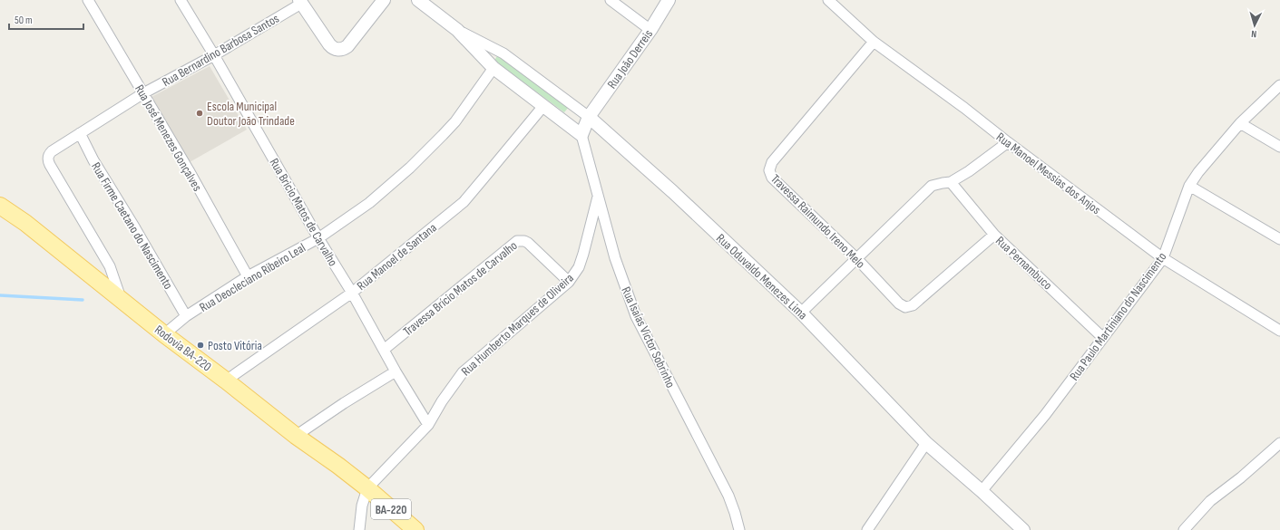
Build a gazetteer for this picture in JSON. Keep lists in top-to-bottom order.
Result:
{
  "streets": {
    "main road": ["Rodovia BA-220", "BA-220"],
    "street": [
      "Rua Bernardino Barbosa Santos",
      "Rua João Derreis",
      "Rua José Menezes Gonçalves",
      "Rua Manoel Messias dos Anjos",
      "Rua Bricio Matos de Carvalho",
      "Travessa Raimundo Ireno Melo",
      "Rua Firme Caetano do Nascimento",
      "Rua Manoel de Santana",
      "Rua Pernambuco",
      "Rua Oduvaldo Menezes Lima",
      "Rua Deocleciano Ribeiro Leal",
      "Travessa Brício Matos de Carvalho",
      "Rua Paulo Martiniano do Nascimento",
      "Rua Humberto Marques de Oliveira",
      "Rua Isaías Victor Sobrinho"
    ]
  },
  "crossings": [
    ["Rua Bernardino Barbosa Santos", "Rua José Menezes Gonçalves"],
    ["Rua Bernardino Barbosa Santos", "Rua Bricio Matos de Carvalho"],
    ["Rua Bernardino Barbosa Santos", "Rua Firme Caetano do Nascimento"],
    ["Rua Bernardino Barbosa Santos", "Rodovia BA-220"],
    ["Rua João Derreis", "Rua Oduvaldo Menezes Lima"],
    ["Rua João Derreis", "Rua Isaías Victor Sobrinho"],
    ["Rua José Menezes Gonçalves", "Rua Deocleciano Ribeiro Leal"],
    ["Rua Manoel Messias dos Anjos", "Travessa Raimundo Ireno Melo"],
    ["Rua Manoel Messias dos Anjos", "Rua Paulo Martiniano do Nascimento"],
    ["Rua Bricio Matos de Carvalho", "Rua Manoel de Santana"],
    ["Rua Bricio Matos de Carvalho", "Rua Deocleciano Ribeiro Leal"],
    ["Rua Bricio Matos de Carvalho", "Travessa Brício Matos de Carvalho"],
    ["Rua Bricio Matos de Carvalho", "Rua Humberto Marques de Oliveira"],
    ["Travessa Raimundo Ireno Melo", "Rua Pernambuco"],
    ["Rua Firme Caetano do Nascimento", "Rua Deocleciano Ribeiro Leal"],
    ["Rua Manoel de Santana", "Rodovia BA-220"],
    ["Rua Pernambuco", "Rua Paulo Martiniano do Nascimento"],
    ["Rua Oduvaldo Menezes Lima", "Rua Paulo Martiniano do Nascimento"],
    ["Rua Deocleciano Ribeiro Leal", "Rodovia BA-220"],
    ["Travessa Brício Matos de Carvalho", "Rua Humberto Marques de Oliveira"],
    ["Rua Humberto Marques de Oliveira", "Rua Isaías Victor Sobrinho"],
    ["Rua Humberto Marques de Oliveira", "Rodovia BA-220"],
    ["Rua Humberto Marques de Oliveira", "BA-220"],
    ["Rodovia BA-220", "BA-220"]
  ],
  "places": ["Escola Municipal Doutor João Trindade", "Posto Vitória"],
  "scale_bar": "50 m",
  "north": "bottom"
}
